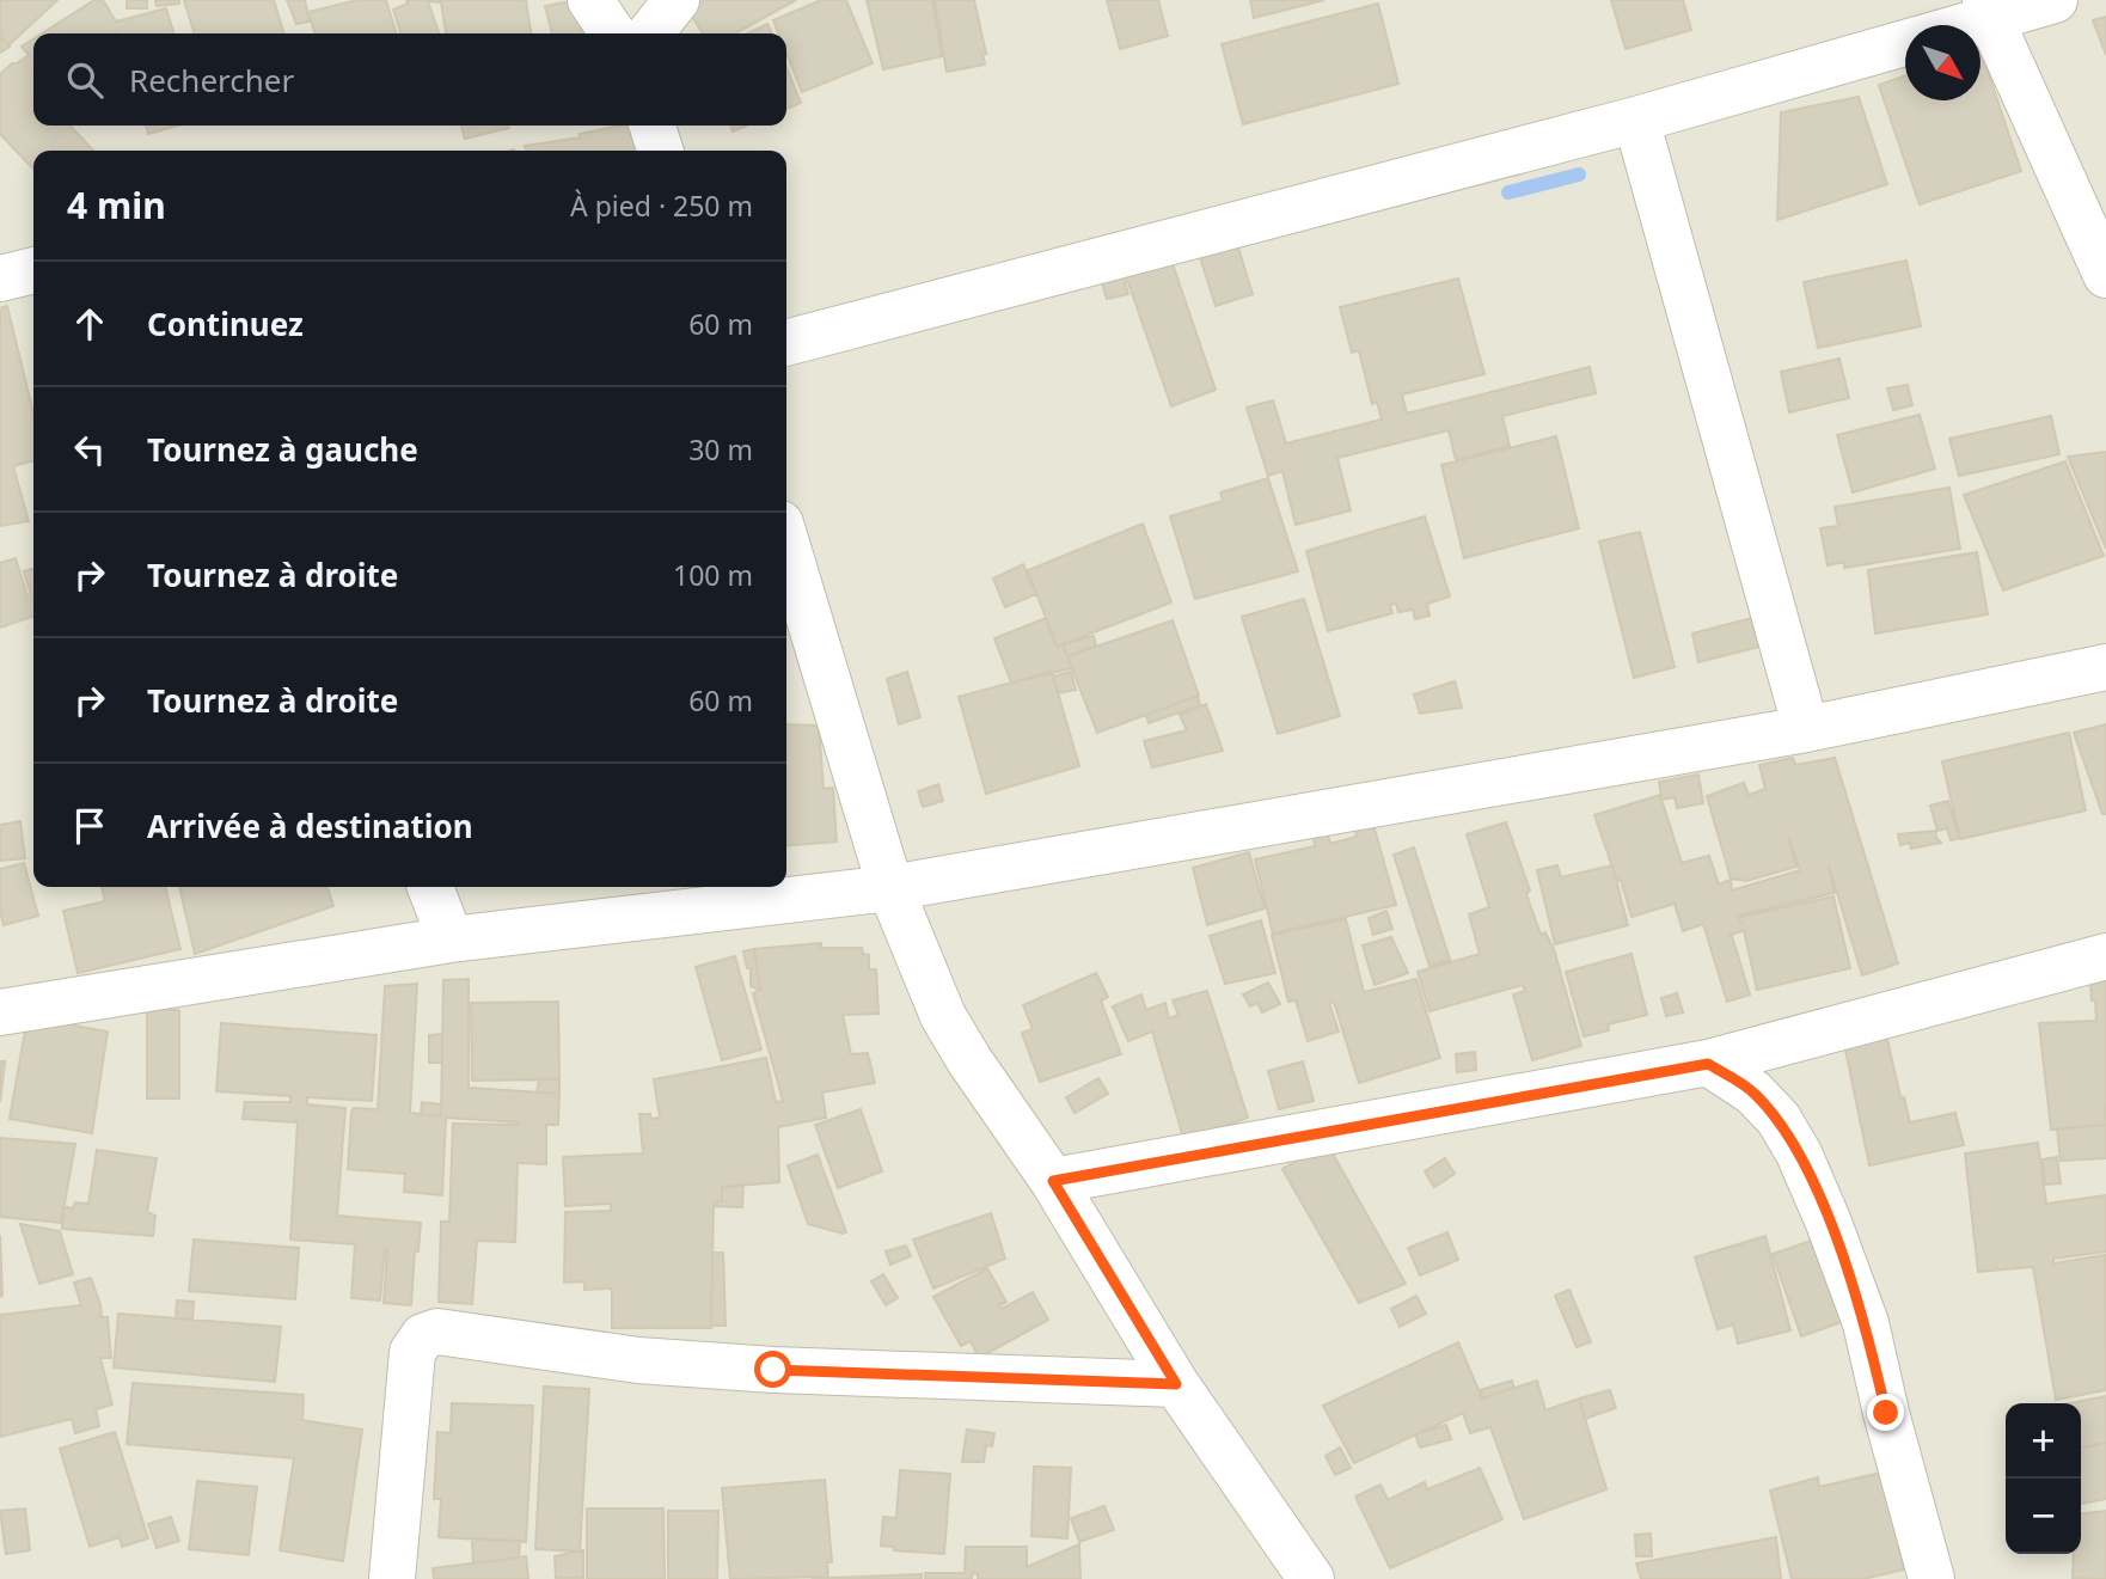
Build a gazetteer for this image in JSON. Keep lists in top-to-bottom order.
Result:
{
  "north": "bottom right",
  "page": {
    "search": "Rechercher",
    "heading": ["4 min", "À pied · 250 m"],
    "list": [
      ["Continuez", "60 m"],
      ["Tournez à gauche", "30 m"],
      ["Tournez à droite", "100 m"],
      ["Tournez à droite", "60 m"],
      "Arrivée à destination"
    ],
    "map_buttons": ["+", "−"]
  }
}
